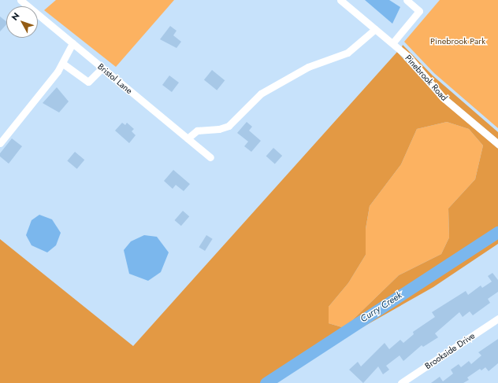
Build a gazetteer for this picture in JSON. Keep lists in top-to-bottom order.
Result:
{
  "streets": {
    "street": ["Pinebrook Road", "Bristol Lane", "Brookside Drive"]
  },
  "water": ["Curry Creek"],
  "parks": ["Pinebrook Park"],
  "north": "top left"
}
